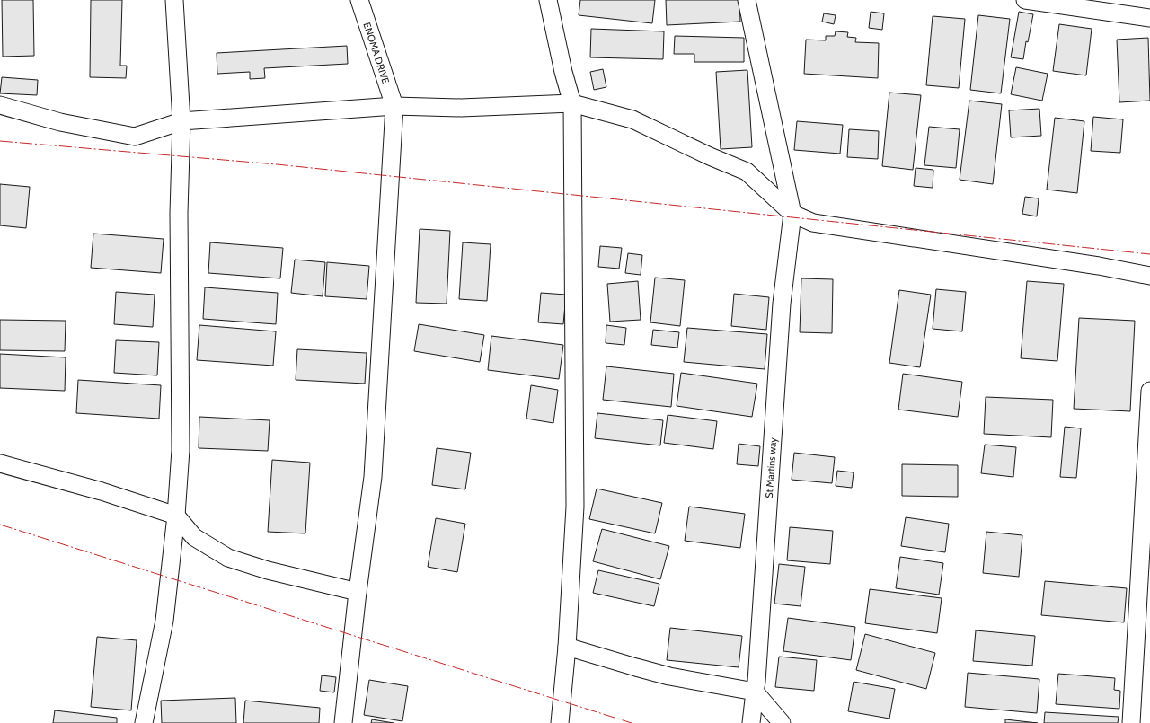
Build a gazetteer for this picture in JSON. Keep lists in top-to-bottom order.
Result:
{
  "streets": {
    "street": ["ENOMA DRIVE", "St Martins way"]
  }
}
